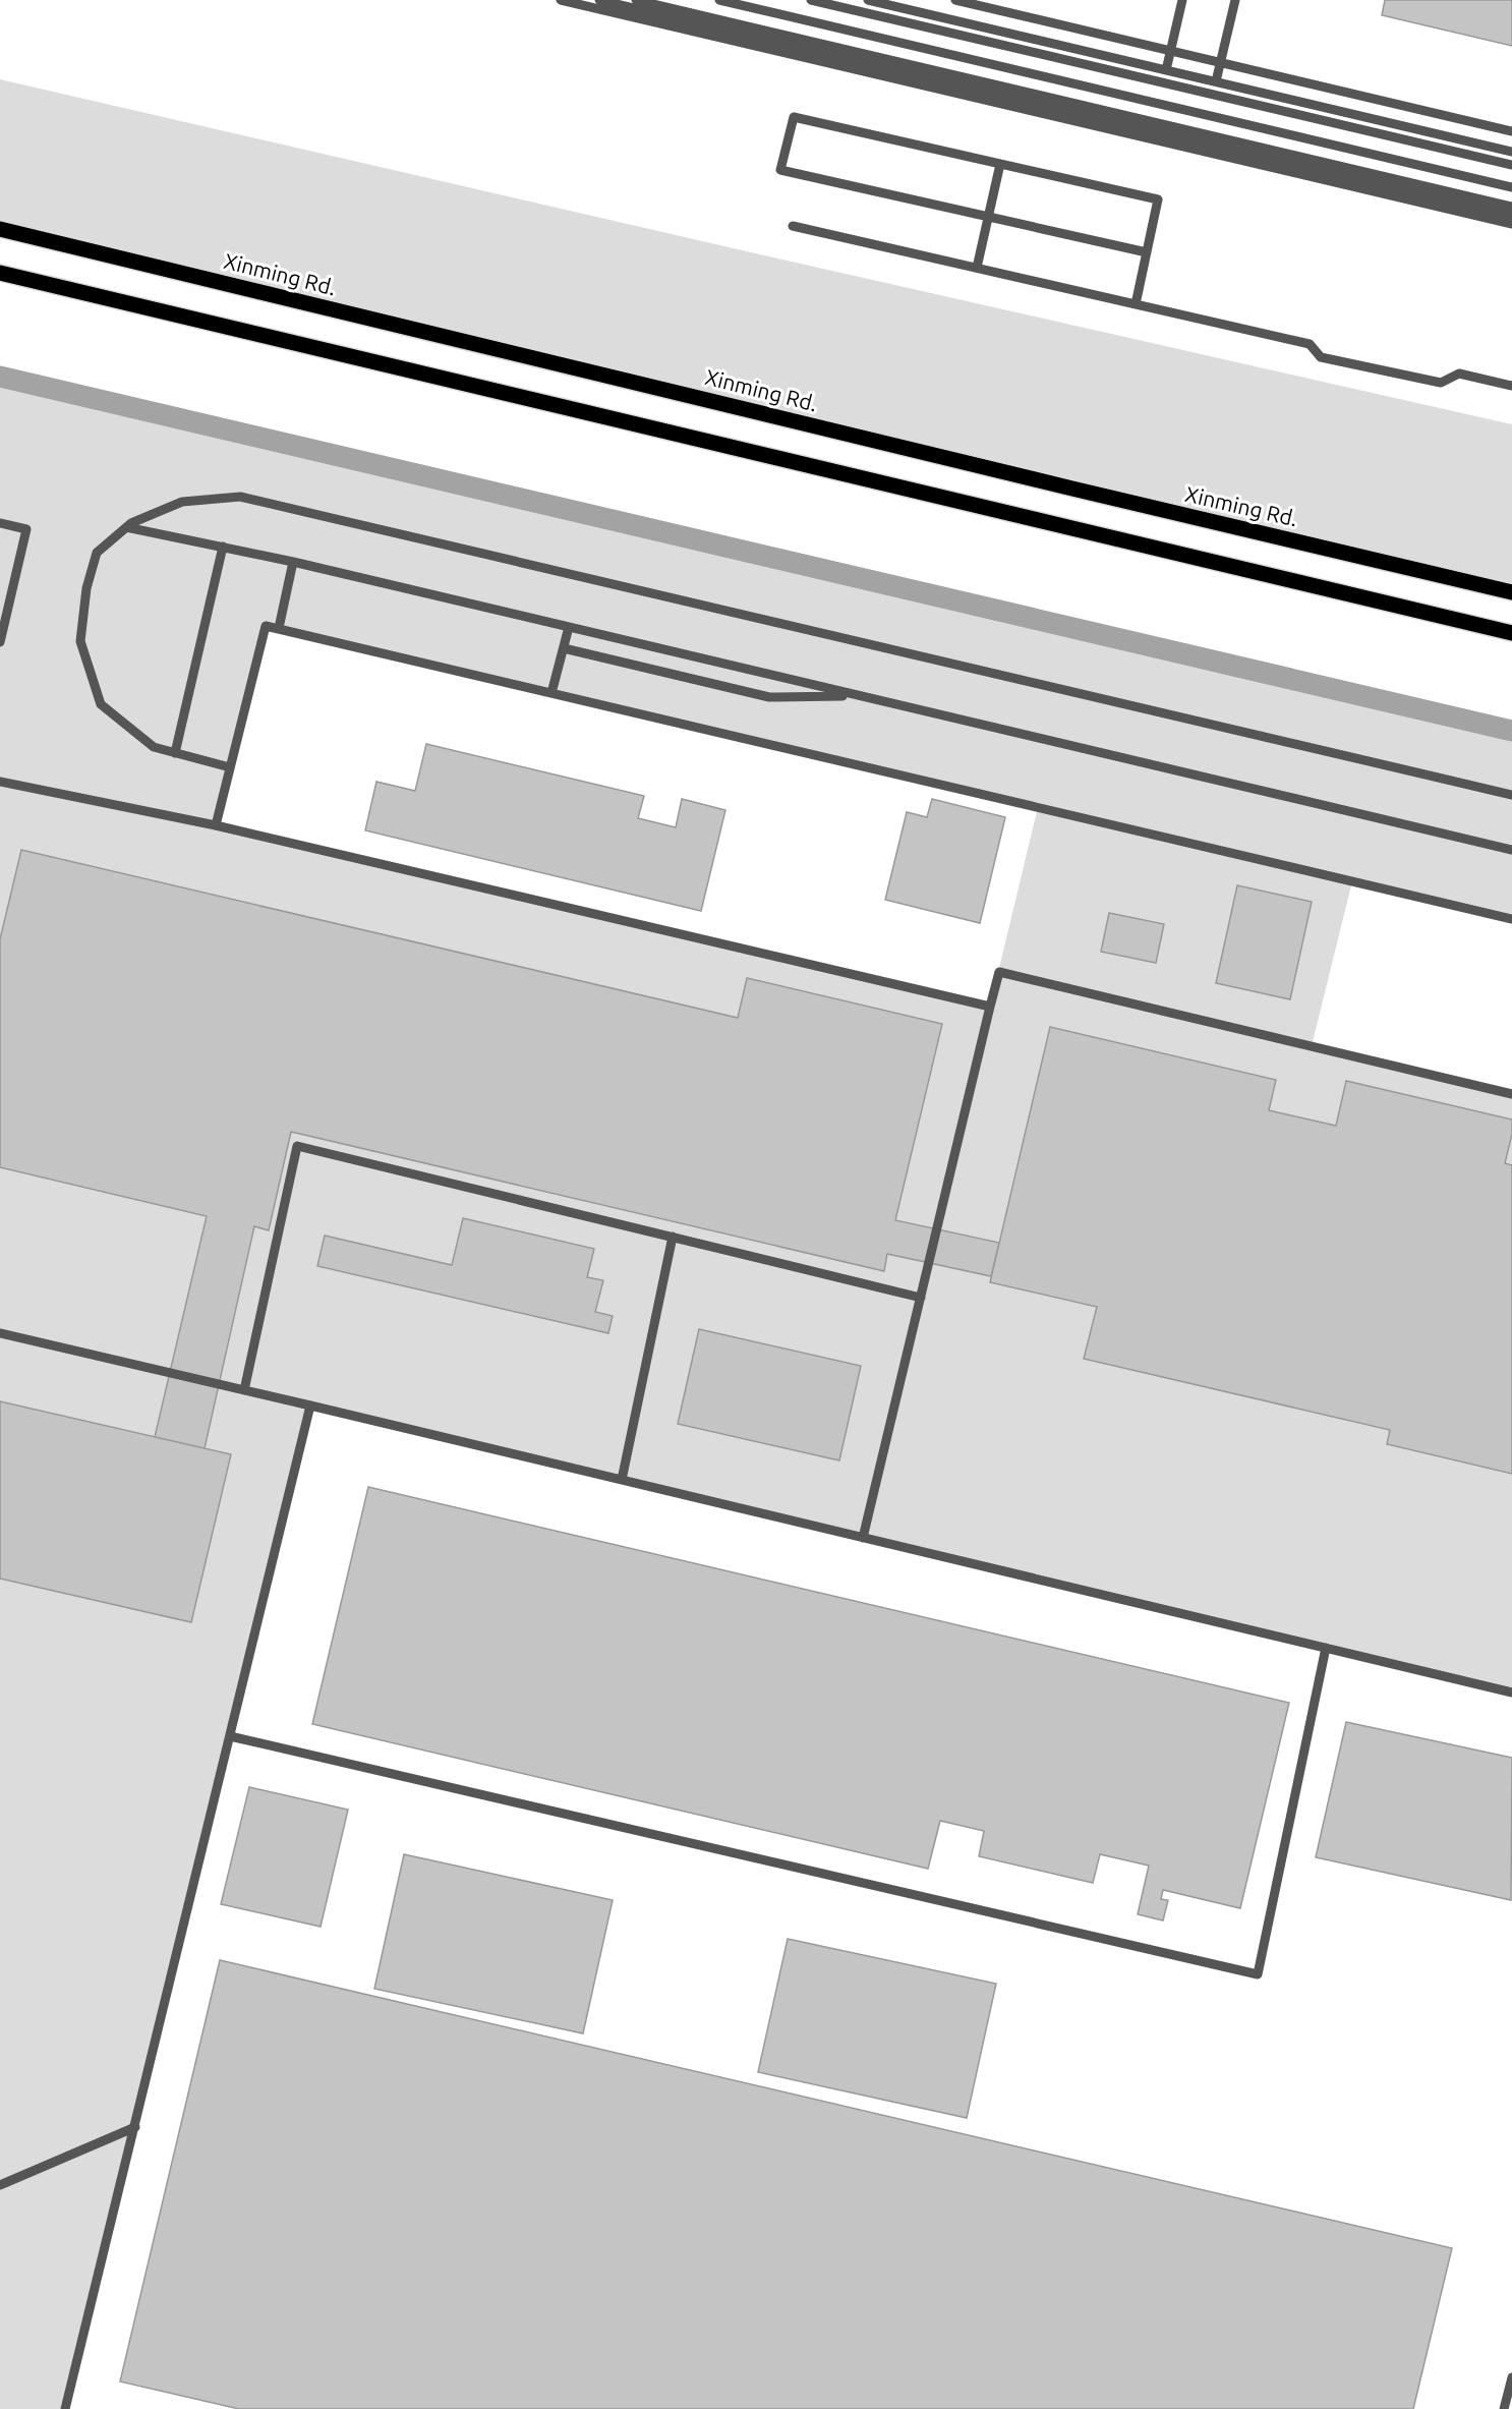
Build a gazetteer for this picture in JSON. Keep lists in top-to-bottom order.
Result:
{
  "streets": {
    "main road": ["Xinming Rd."]
  }
}
